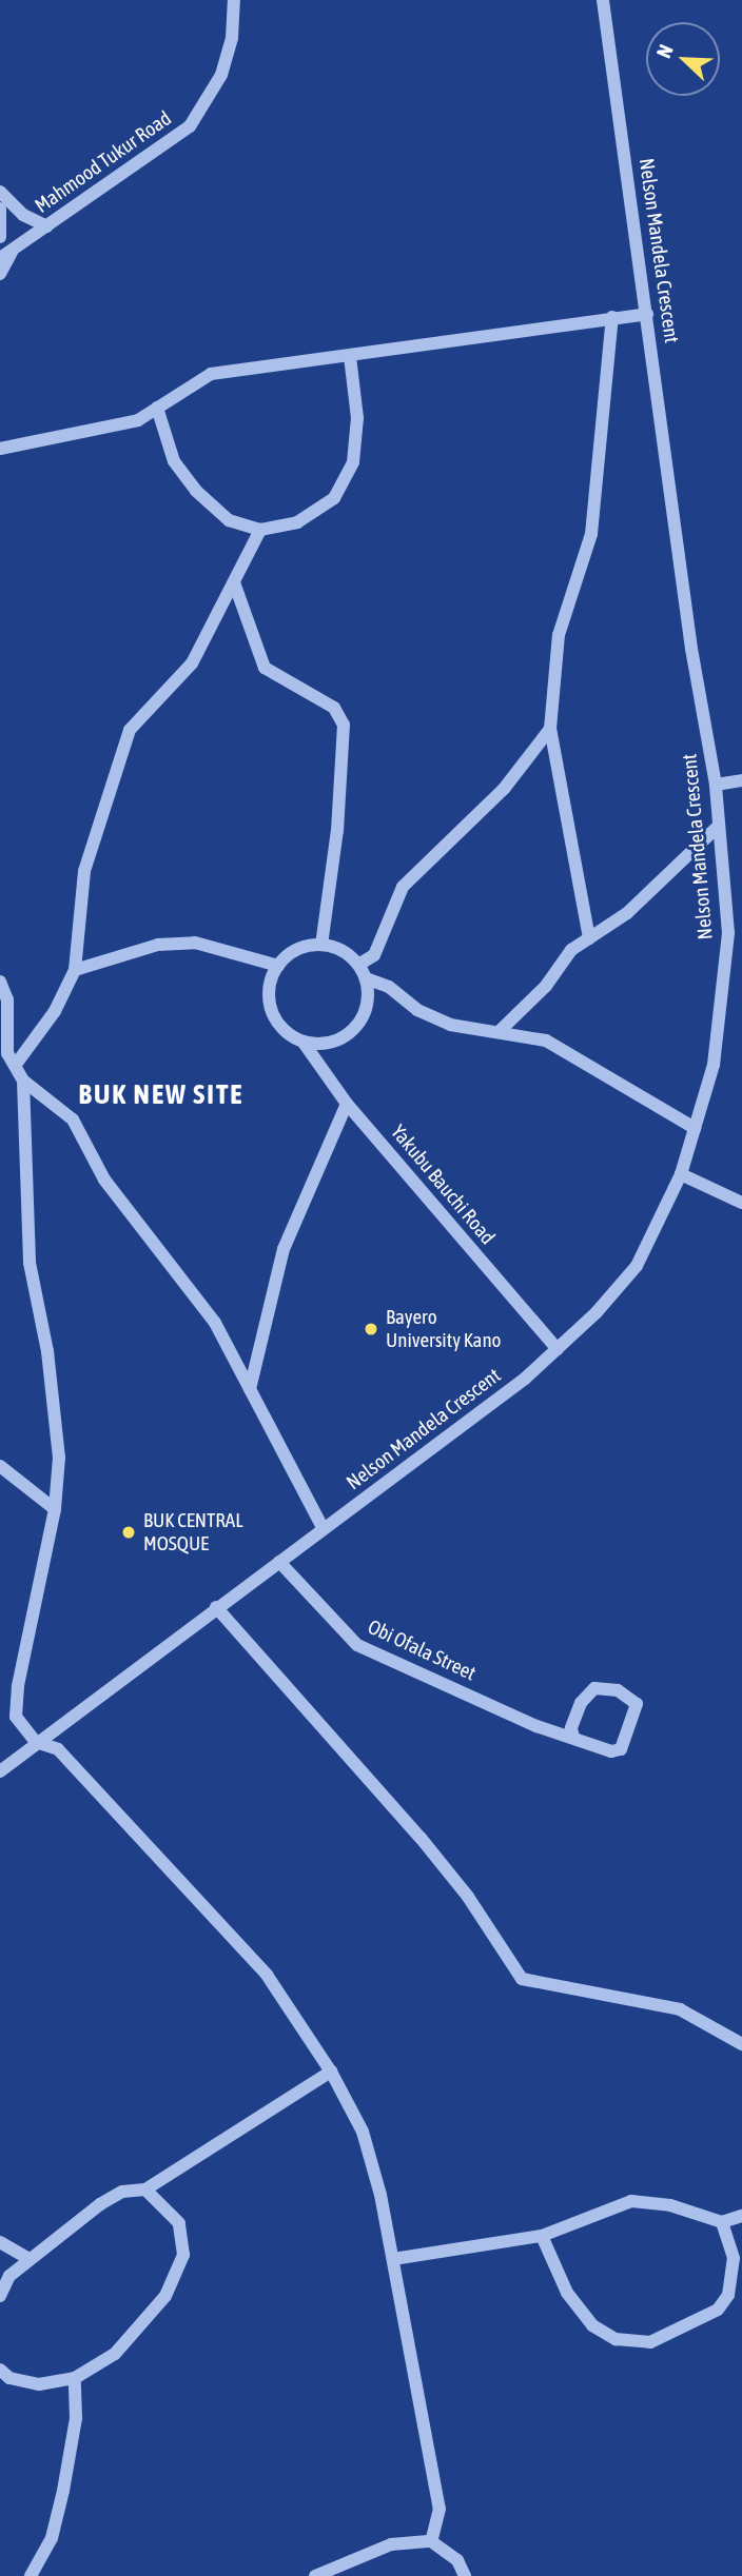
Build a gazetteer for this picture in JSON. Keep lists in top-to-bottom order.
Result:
{
  "streets": {
    "street": [
      "Mahmood Tukur Road",
      "Nelson Mandela Crescent",
      "Yakubu Bauchi Road",
      "Obi Ofala Street"
    ]
  },
  "crossings": [
    ["Nelson Mandela Crescent", "Yakubu Bauchi Road"],
    ["Nelson Mandela Crescent", "Obi Ofala Street"]
  ],
  "districts": ["BUK NEW SITE"],
  "places": ["Bayero University Kano", "BUK CENTRAL MOSQUE"],
  "north": "top left"
}
